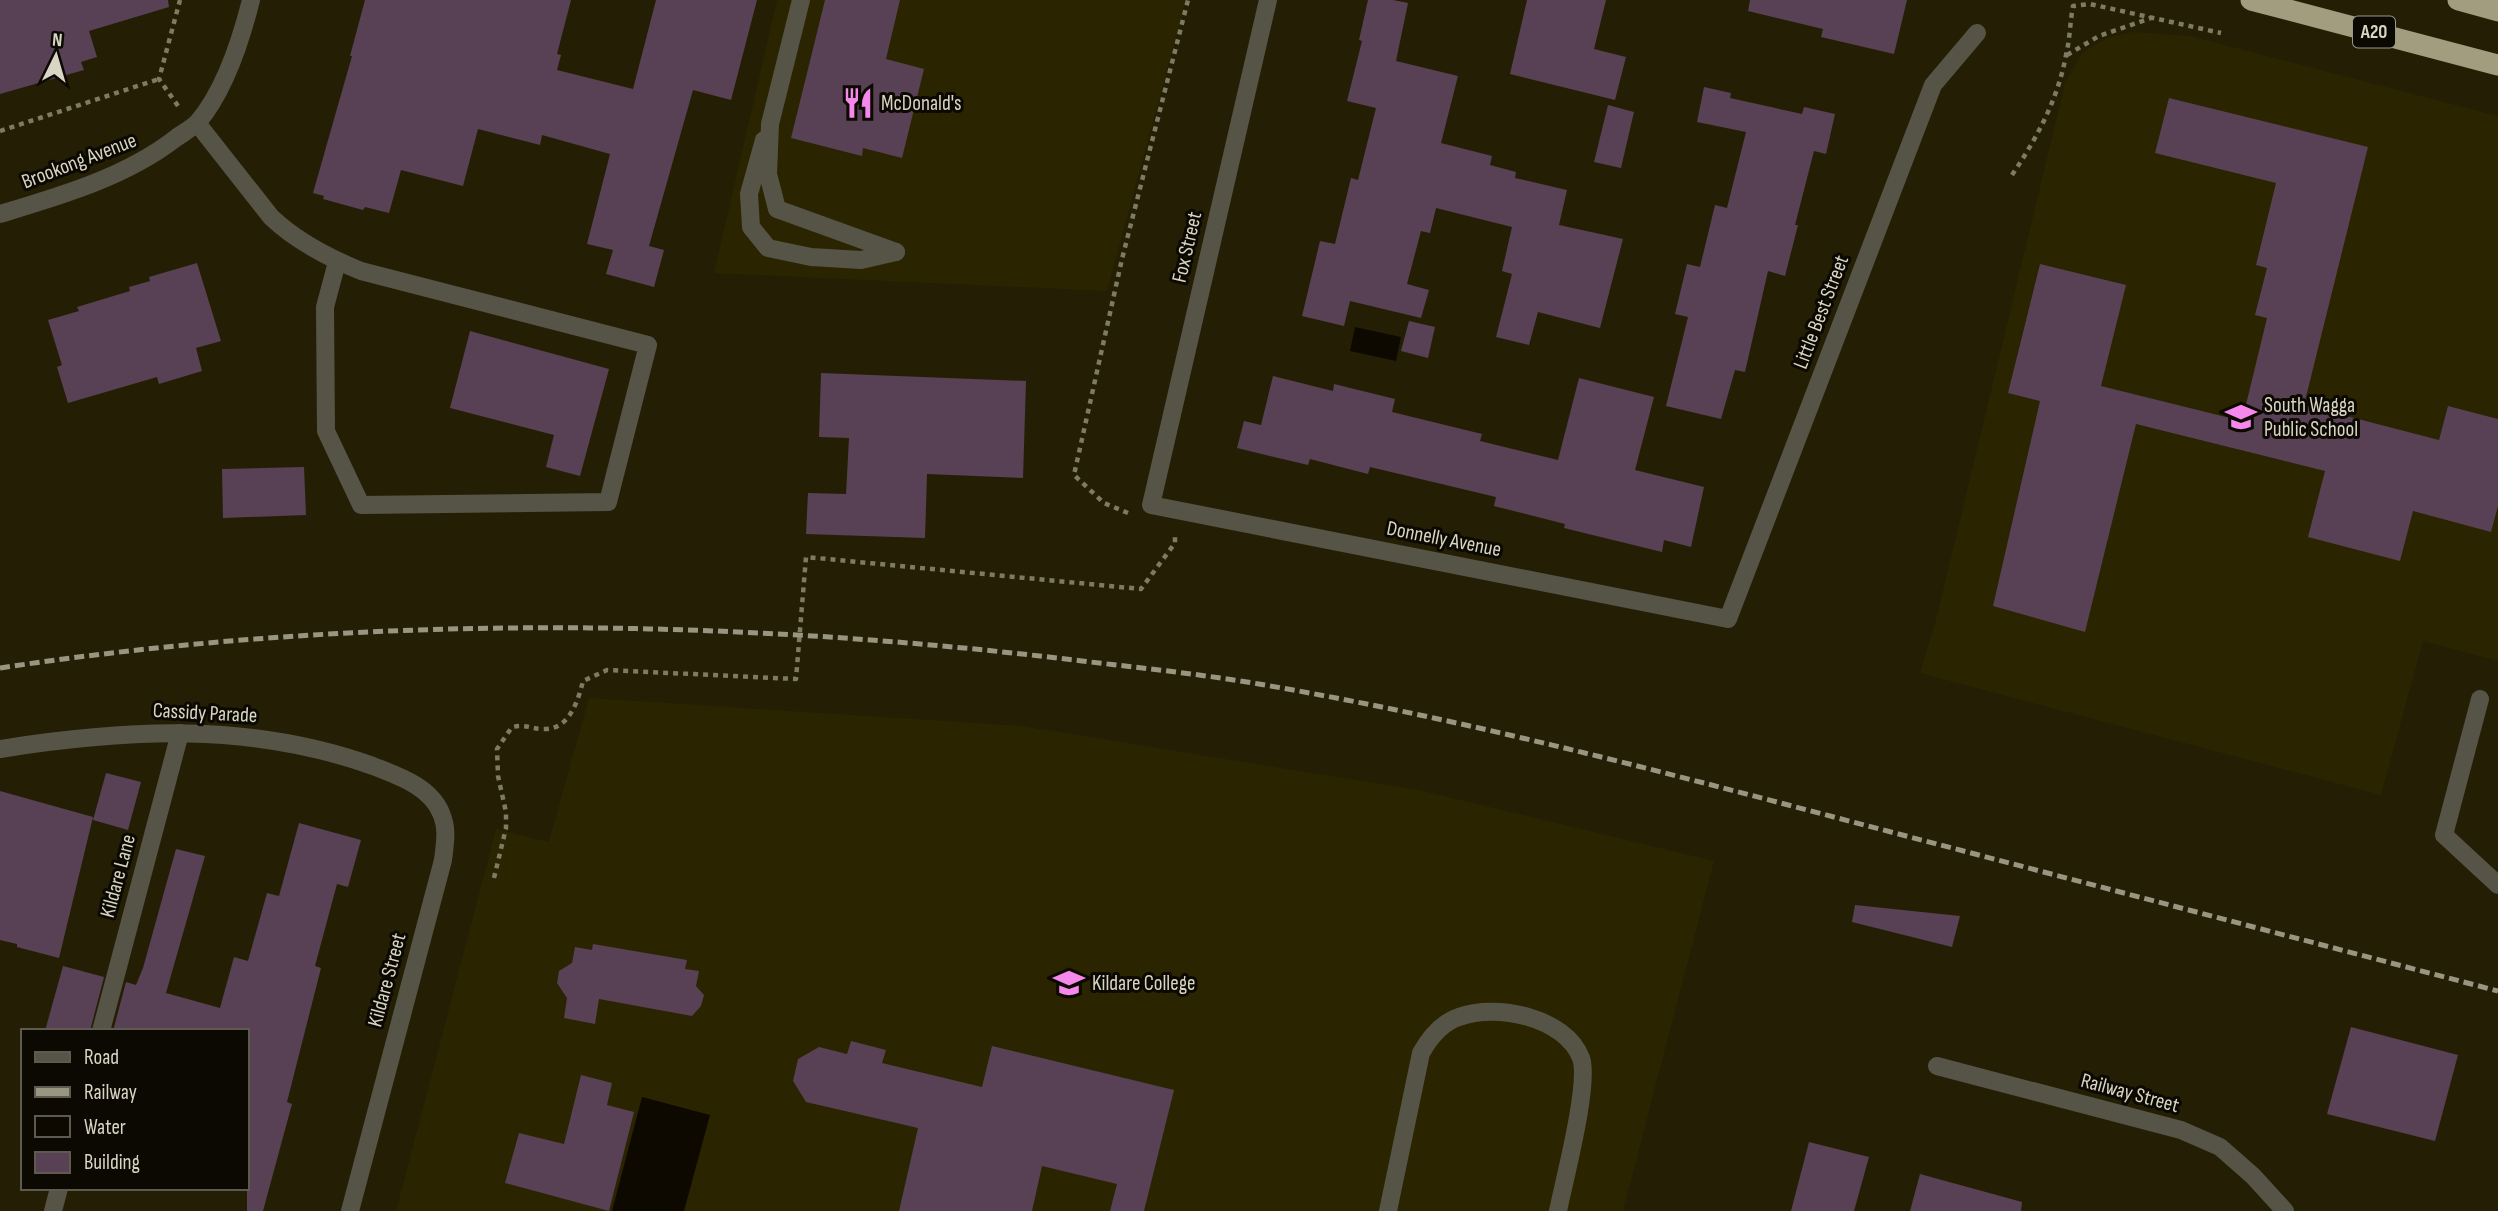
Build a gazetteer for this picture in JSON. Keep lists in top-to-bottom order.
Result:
{
  "streets": {
    "highway": ["A20"],
    "street": [
      "Brookong Avenue",
      "Fox Street",
      "Little Best Street",
      "Donnelly Avenue",
      "Cassidy Parade",
      "Kildare Lane",
      "Kildare Street",
      "Railway Street"
    ]
  },
  "crossings": [
    ["Fox Street", "Donnelly Avenue"],
    ["Little Best Street", "Donnelly Avenue"],
    ["Cassidy Parade", "Kildare Lane"],
    ["Cassidy Parade", "Kildare Street"]
  ],
  "places": {
    "restaurant": ["McDonald's"],
    "school or university": ["South Wagga Public School", "Kildare College"]
  },
  "legend": [
    "Road",
    "Railway",
    "Water",
    "Building"
  ],
  "north": "top"
}
